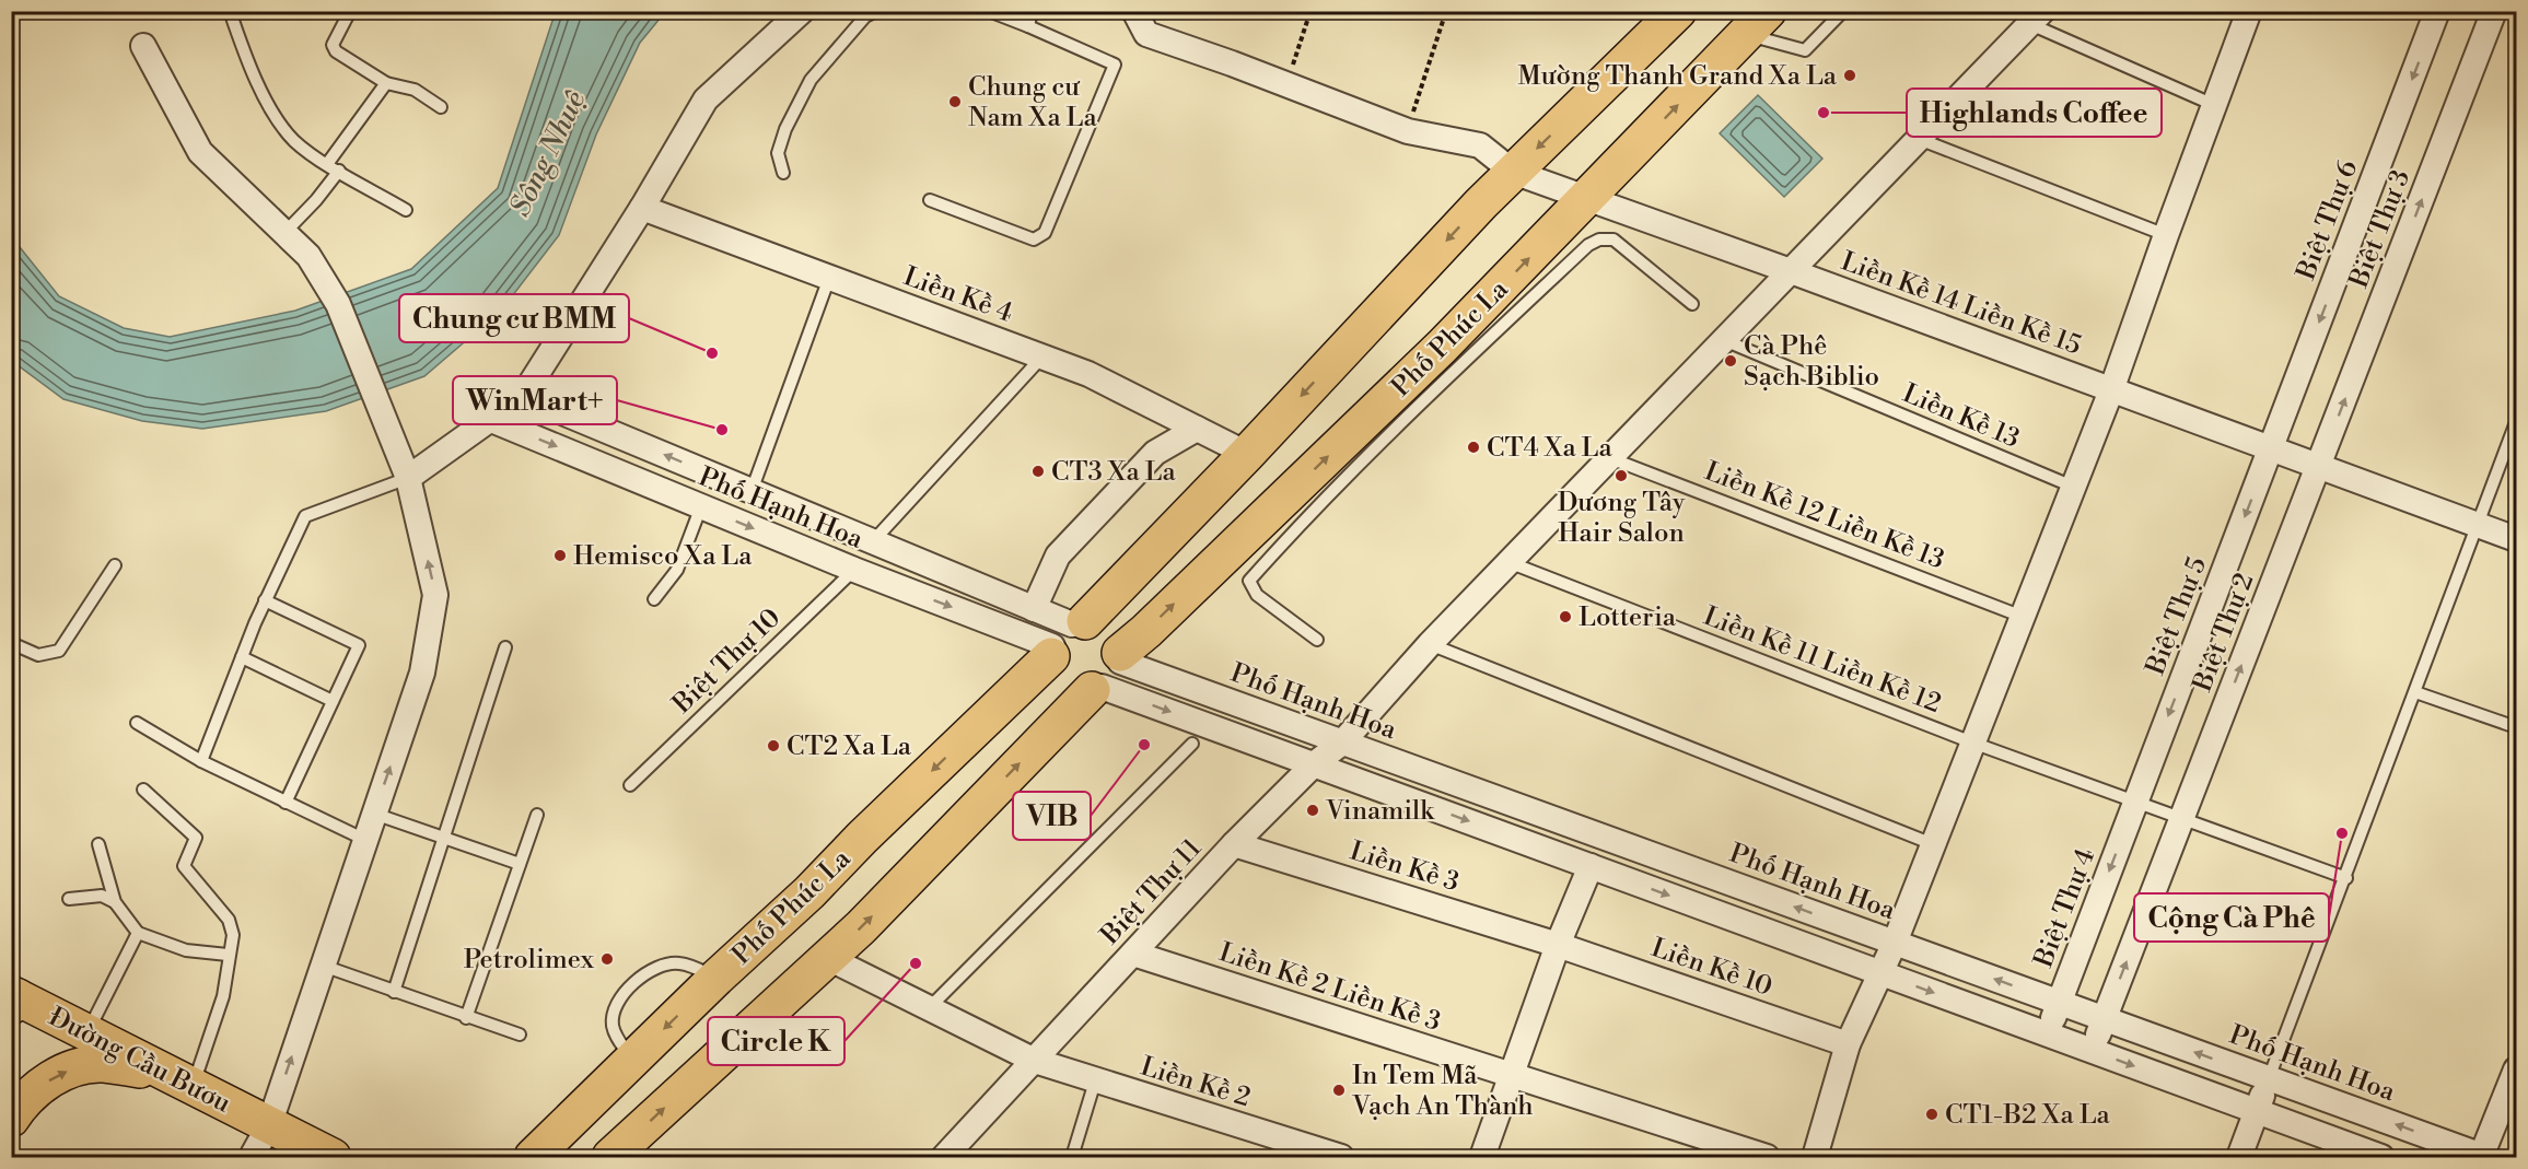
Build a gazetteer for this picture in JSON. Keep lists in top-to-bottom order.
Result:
{
  "streets": {
    "main road": ["Phố Phúc La", "Đường Cầu Bươu"],
    "street": [
      "Biệt Thự 6",
      "Biệt Thự 3",
      "Liền Kề 4",
      "Liền Kề 14 Liền Kề 15",
      "Phố Hạnh Hoa",
      "Biệt Thự 5",
      "Biệt Thự 2",
      "Liền Kề 3",
      "Biệt Thự 11",
      "Biệt Thự 4",
      "Liền Kề 10",
      "Liền Kề 2 Liền Kề 3",
      "Liền Kề 2"
    ],
    "lane": [
      "Liền Kề 13",
      "Liền Kề 12 Liền Kề 13",
      "Liền Kề 11 Liền Kề 12",
      "Biệt Thự 10"
    ]
  },
  "crossings": [
    ["Biệt Thự 6", "Liền Kề 14 Liền Kề 15"],
    ["Biệt Thự 6", "Biệt Thự 5"],
    ["Biệt Thự 3", "Liền Kề 14 Liền Kề 15"],
    ["Biệt Thự 3", "Biệt Thự 2"],
    ["Liền Kề 4", "Phố Phúc La"],
    ["Liền Kề 14 Liền Kề 15", "Phố Phúc La"],
    ["Liền Kề 14 Liền Kề 15", "Biệt Thự 5"],
    ["Liền Kề 14 Liền Kề 15", "Biệt Thự 2"],
    ["Liền Kề 14 Liền Kề 15", "Biệt Thự 11"],
    ["Phố Phúc La", "Phố Hạnh Hoa"],
    ["Phố Phúc La", "Liền Kề 2"],
    ["Liền Kề 13", "Biệt Thự 11"],
    ["Phố Hạnh Hoa", "Biệt Thự 2"],
    ["Phố Hạnh Hoa", "Biệt Thự 10"],
    ["Phố Hạnh Hoa", "Biệt Thự 11"],
    ["Phố Hạnh Hoa", "Biệt Thự 4"],
    ["Liền Kề 12 Liền Kề 13", "Biệt Thự 11"],
    ["Biệt Thự 5", "Liền Kề 11 Liền Kề 12"],
    ["Biệt Thự 5", "Biệt Thự 4"],
    ["Biệt Thự 2", "Liền Kề 11 Liền Kề 12"],
    ["Liền Kề 11 Liền Kề 12", "Biệt Thự 11"],
    ["Liền Kề 11 Liền Kề 12", "Biệt Thự 4"],
    ["Liền Kề 3", "Biệt Thự 11"],
    ["Liền Kề 3", "Liền Kề 10"],
    ["Biệt Thự 11", "Liền Kề 2 Liền Kề 3"],
    ["Biệt Thự 11", "Liền Kề 2"]
  ],
  "one_way": ["Biệt Thự 3", "Biệt Thự 2"],
  "water": ["Sông Nhuệ"],
  "places": [
    "Mường Thanh Grand Xa La",
    "Chung cư Nam Xa La",
    "Highlands Coffee",
    "Chung cư BMM",
    "Cà Phê Sạch Biblio",
    "WinMart+",
    "CT4 Xa La",
    "CT3 Xa La",
    "Dương Tây Hair Salon",
    "Hemisco Xa La",
    "Lotteria",
    "VIB",
    "CT2 Xa La",
    "Vinamilk",
    "Cộng Cà Phê",
    "Petrolimex",
    "Circle K",
    "In Tem Mã Vạch An Thành",
    "CT1-B2 Xa La"
  ]
}
